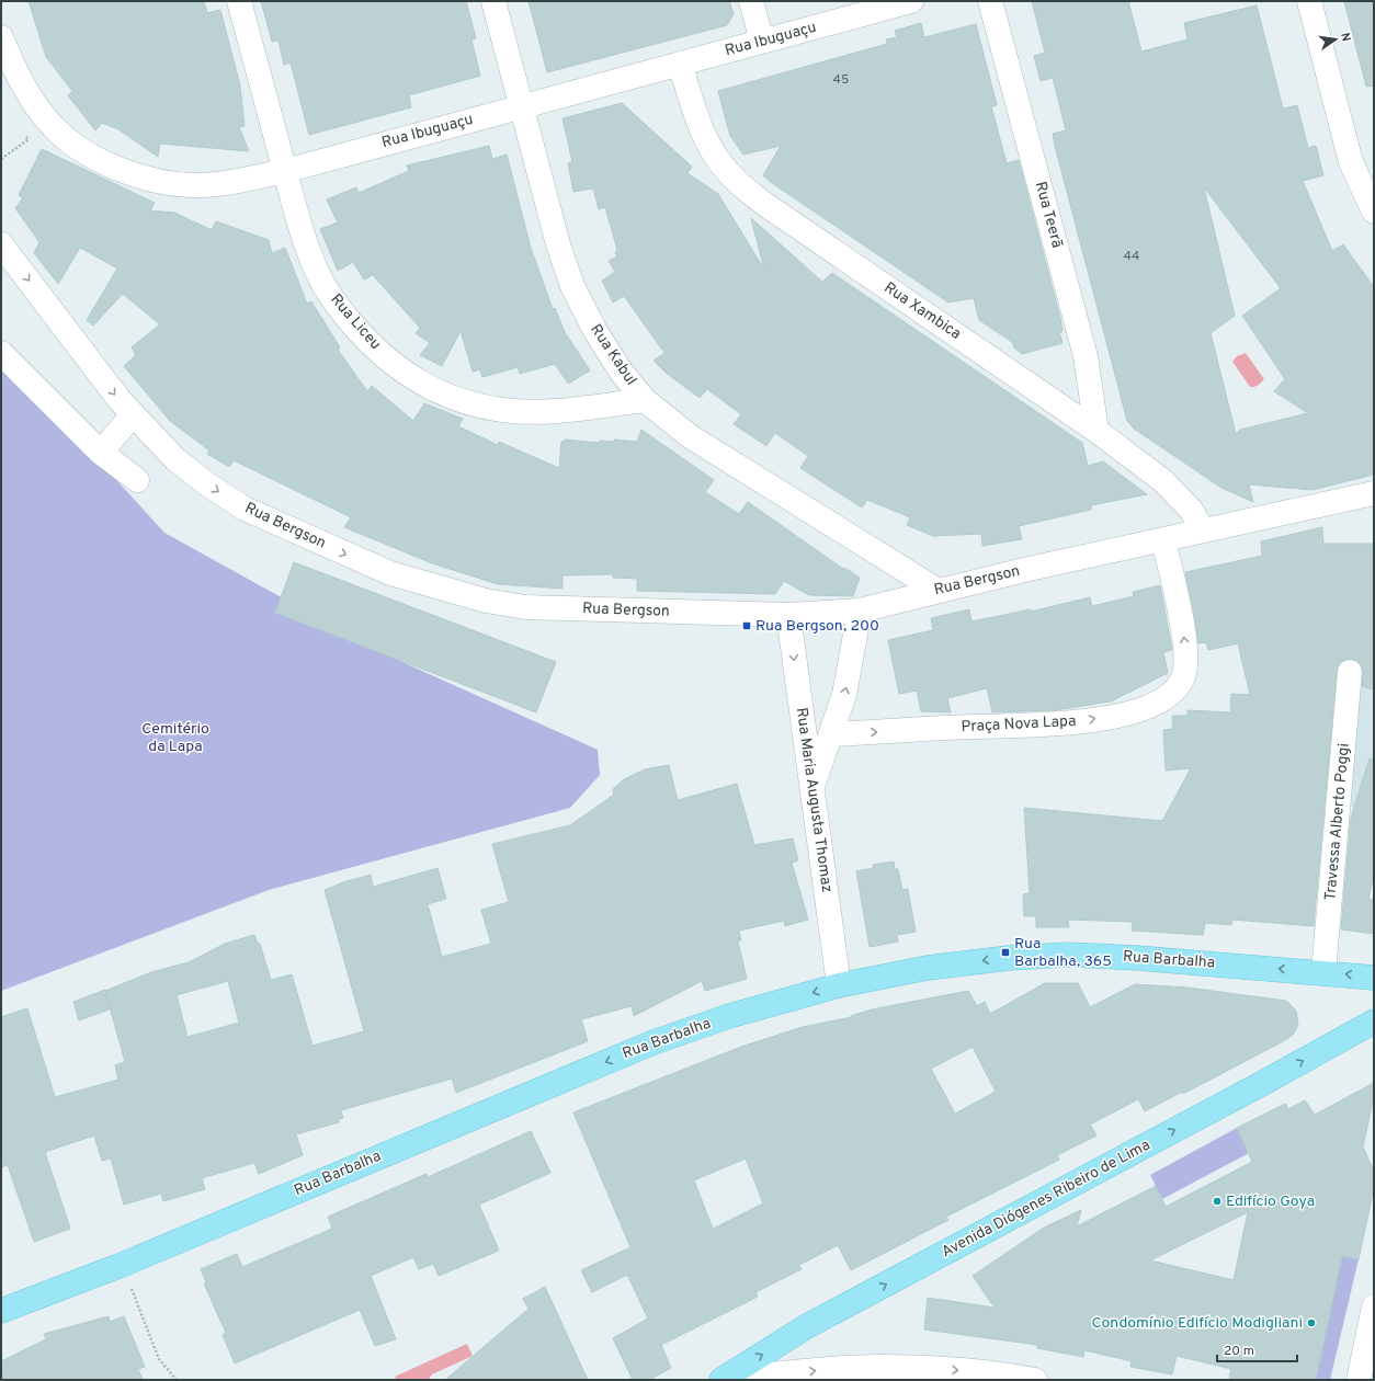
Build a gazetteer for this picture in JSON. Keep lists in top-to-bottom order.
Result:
{
  "streets": {
    "main road": ["Rua Barbalha", "Avenida Diógenes Ribeiro de Lima"],
    "street": [
      "Rua Ibuguaçu",
      "Rua Teerã",
      "Rua Xambica",
      "Rua Liceu",
      "Rua Kabul",
      "Rua Bergson",
      "Praça Nova Lapa",
      "Rua Maria Augusta Thomaz",
      "Travessa Alberto Poggi"
    ]
  },
  "crossings": [
    ["Rua Ibuguaçu", "Rua Xambica"],
    ["Rua Ibuguaçu", "Rua Liceu"],
    ["Rua Ibuguaçu", "Rua Kabul"],
    ["Rua Teerã", "Rua Xambica"],
    ["Rua Xambica", "Rua Bergson"],
    ["Rua Liceu", "Rua Kabul"],
    ["Rua Kabul", "Rua Bergson"],
    ["Rua Bergson", "Praça Nova Lapa"],
    ["Rua Bergson", "Rua Maria Augusta Thomaz"],
    ["Rua Maria Augusta Thomaz", "Rua Barbalha"],
    ["Travessa Alberto Poggi", "Rua Barbalha"]
  ],
  "one_way": ["Rua Bergson", "Rua Barbalha", "Avenida Diógenes Ribeiro de Lima"],
  "parks": ["Cemitério da Lapa"],
  "places": {
    "transit": ["Rua Bergson, 200", "Rua Barbalha, 365"],
    "other": ["Edifício Goya", "Condomínio Edifício Modigliani"]
  },
  "house_numbers": ["45", "44"],
  "scale_bar": "20 m",
  "north": "right"
}
